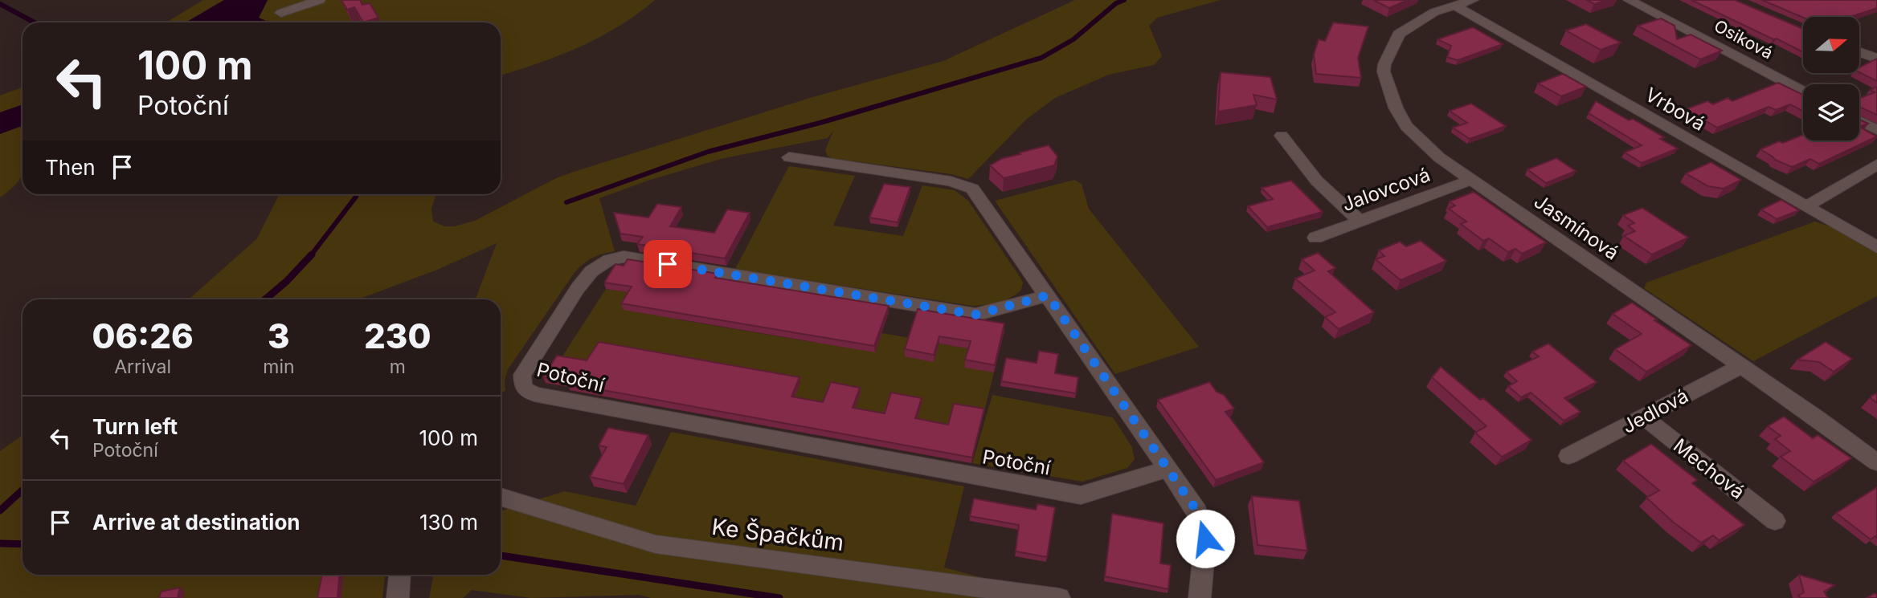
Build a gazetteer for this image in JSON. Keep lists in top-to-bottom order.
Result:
{
  "streets": {
    "street": [
      "Osiková",
      "Vrbová",
      "Jalovcová",
      "Jasmínová",
      "Potoční",
      "Jedlová",
      "Mechová",
      "Ke Špačkům"
    ]
  },
  "crossings": [
    ["Vrbová", "Jasmínová"],
    ["Jalovcová", "Jasmínová"],
    ["Jasmínová", "Jedlová"],
    ["Jedlová", "Mechová"]
  ],
  "north": "right",
  "page": {
    "turn": ["100 m", "Potoční"],
    "then": "Then",
    "eta": [
      "06:26",
      "Arrival",
      "3",
      "min",
      "230",
      "m"
    ],
    "list": [
      {
        "name": "Turn left",
        "note": "Potoční",
        "value": "100 m"
      },
      {
        "name": "Arrive at destination",
        "value": "130 m"
      }
    ]
  }
}
